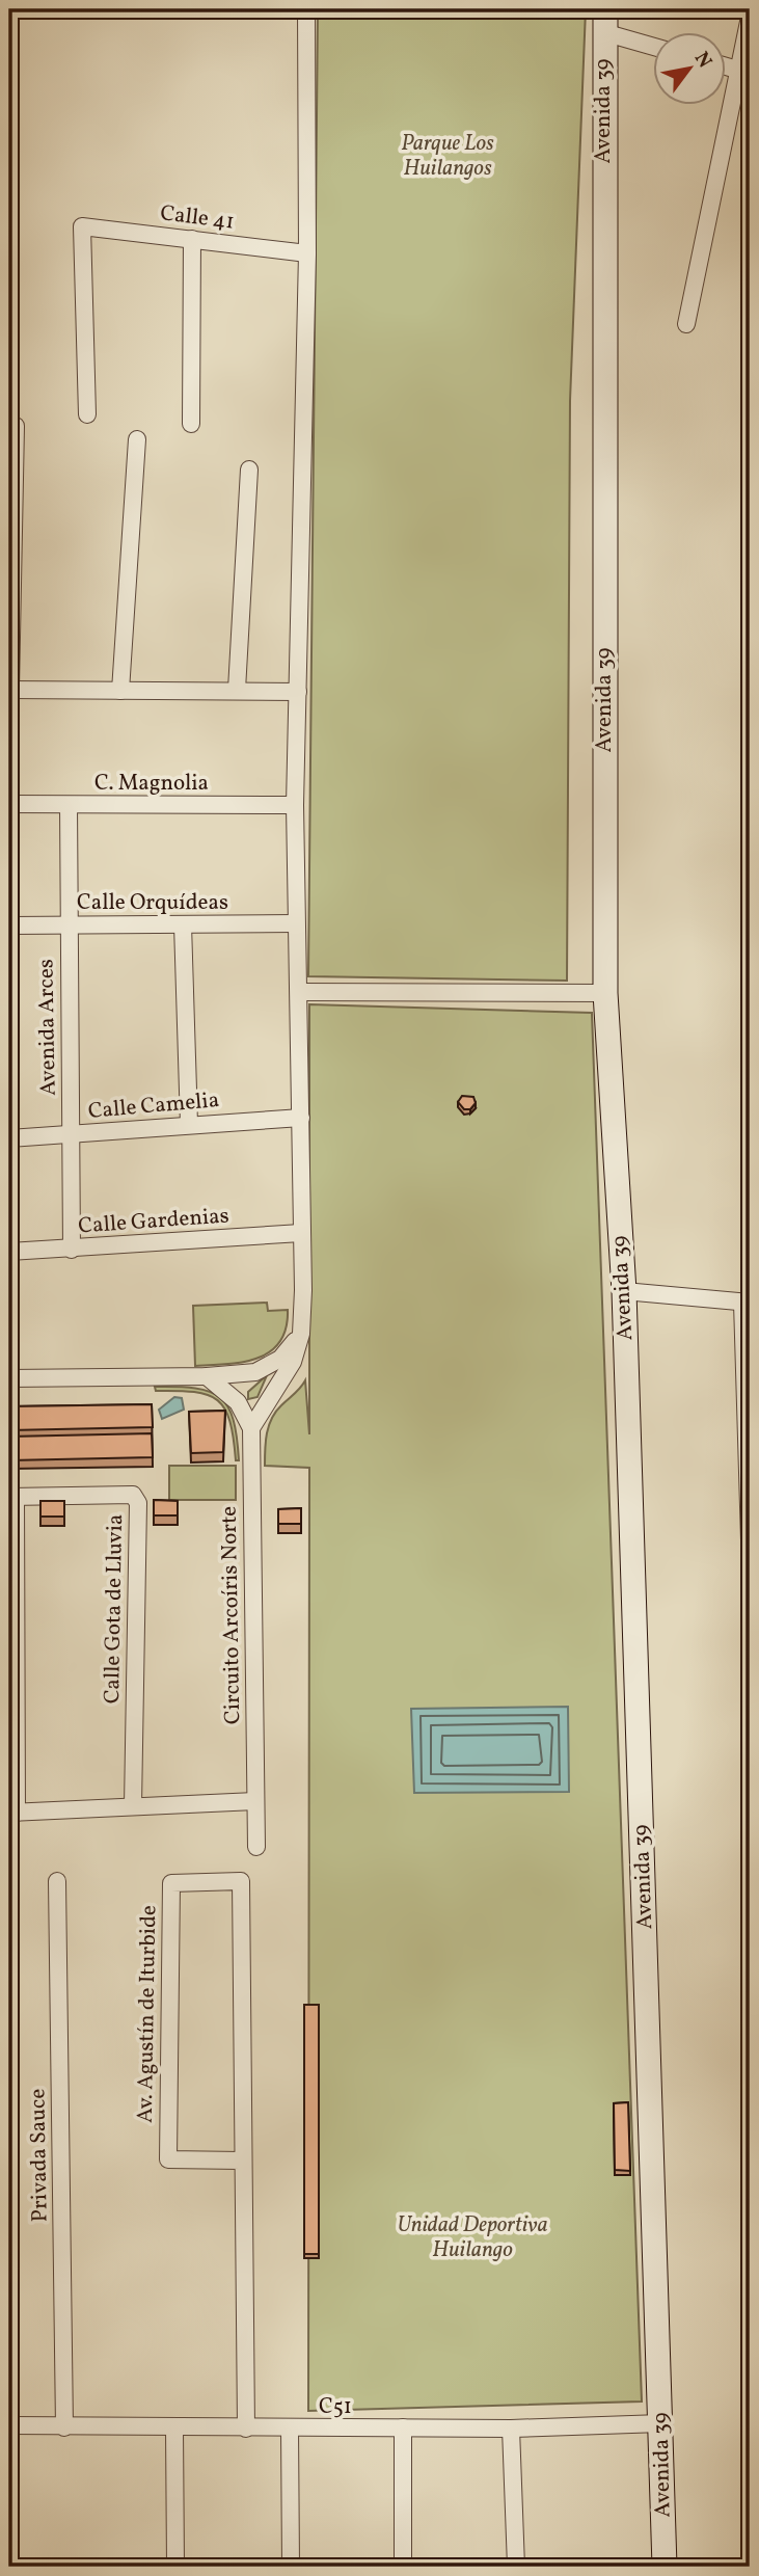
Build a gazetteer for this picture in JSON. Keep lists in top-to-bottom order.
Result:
{
  "streets": {
    "street": [
      "Avenida 39",
      "Calle 41",
      "C. Magnolia",
      "Calle Orquídeas",
      "Avenida Arces",
      "Calle Camelia",
      "Calle Gardenias",
      "Calle Gota de Lluvia",
      "Circuito Arcoíris Norte",
      "Av. Agustín de Iturbide",
      "Privada Sauce",
      "C51"
    ]
  },
  "crossings": [
    ["Avenida 39", "C51"],
    ["C. Magnolia", "Avenida Arces"],
    ["Calle Orquídeas", "Avenida Arces"],
    ["Avenida Arces", "Calle Camelia"],
    ["Avenida Arces", "Calle Gardenias"],
    ["Av. Agustín de Iturbide", "C51"],
    ["Privada Sauce", "C51"]
  ],
  "parks": ["Parque Los Huilangos", "Unidad Deportiva Huilango"],
  "north": "top right"
}
